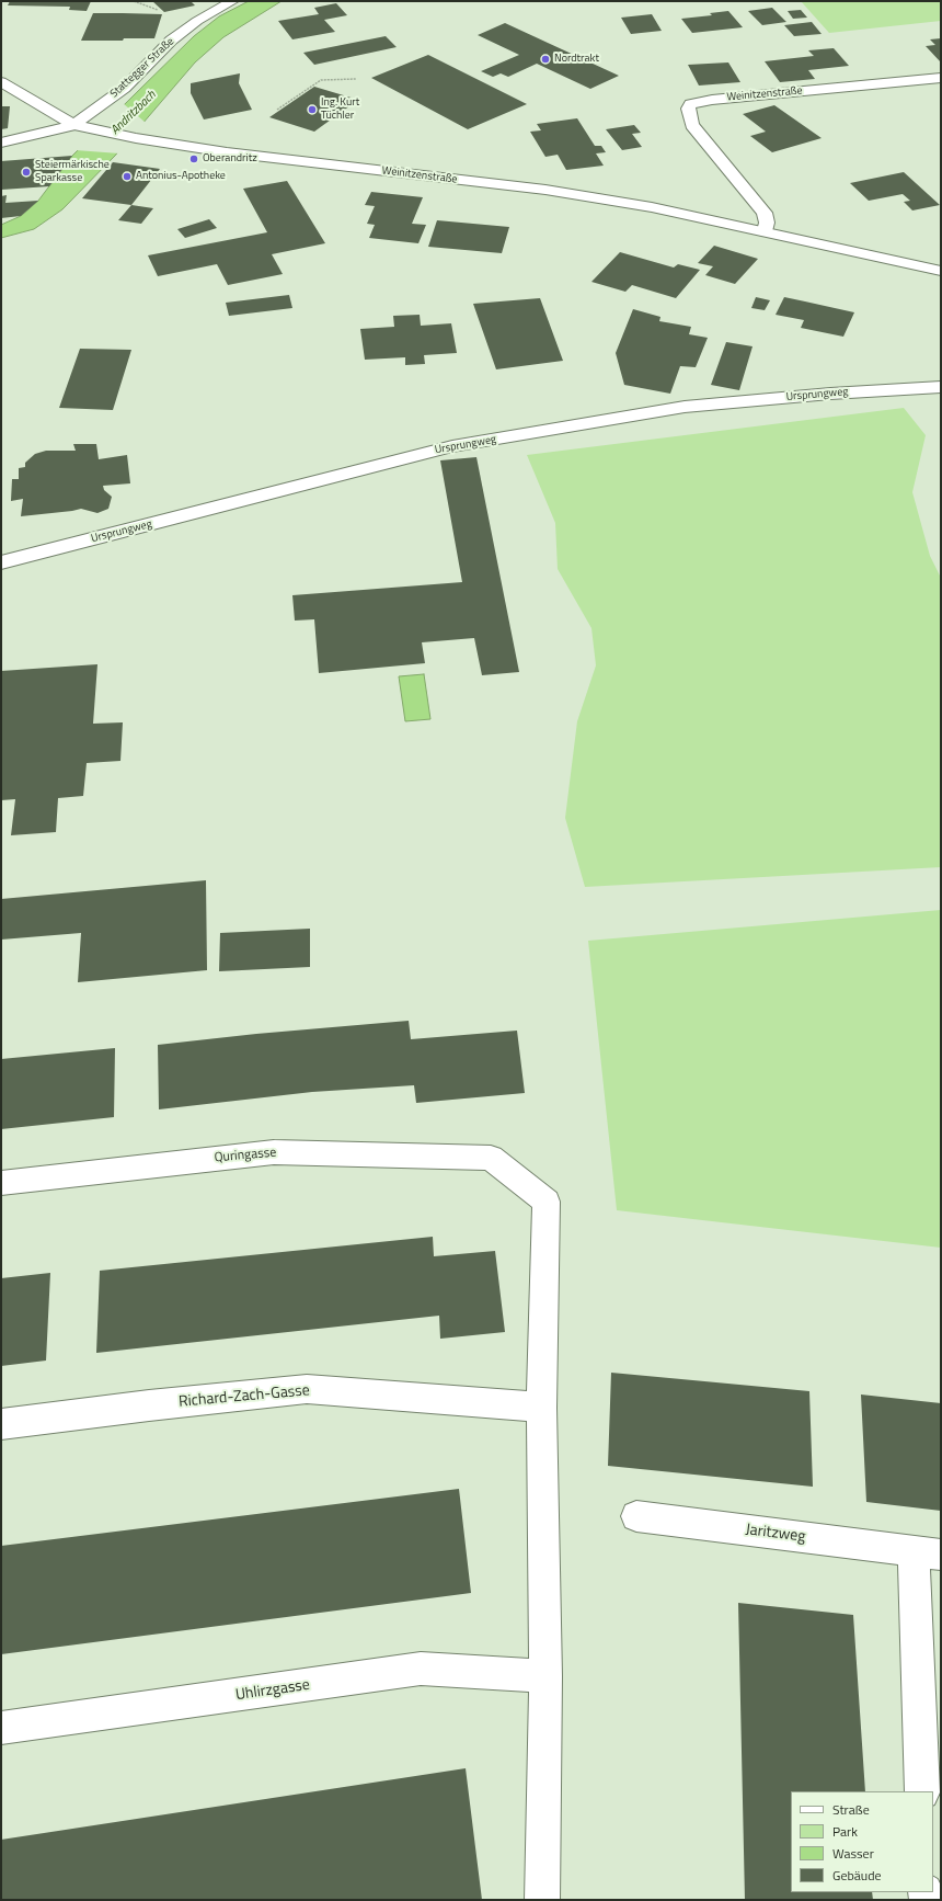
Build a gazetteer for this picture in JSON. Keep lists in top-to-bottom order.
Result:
{
  "streets": {
    "street": [
      "Stattegger Straße",
      "Weinitzenstraße",
      "Ursprungweg",
      "Quringasse",
      "Richard-Zach-Gasse",
      "Jaritzweg",
      "Uhlirzgasse"
    ]
  },
  "crossings": [
    ["Stattegger Straße", "Weinitzenstraße"],
    ["Quringasse", "Richard-Zach-Gasse"]
  ],
  "water": ["Andritzbach"],
  "places": [
    "Nordtrakt",
    "Ing. Kurt Tüchler",
    "Oberandritz",
    "Steiermärkische Sparkasse",
    "Antonius-Apotheke"
  ],
  "legend": [
    "Straße",
    "Park",
    "Wasser",
    "Gebäude"
  ]
}
